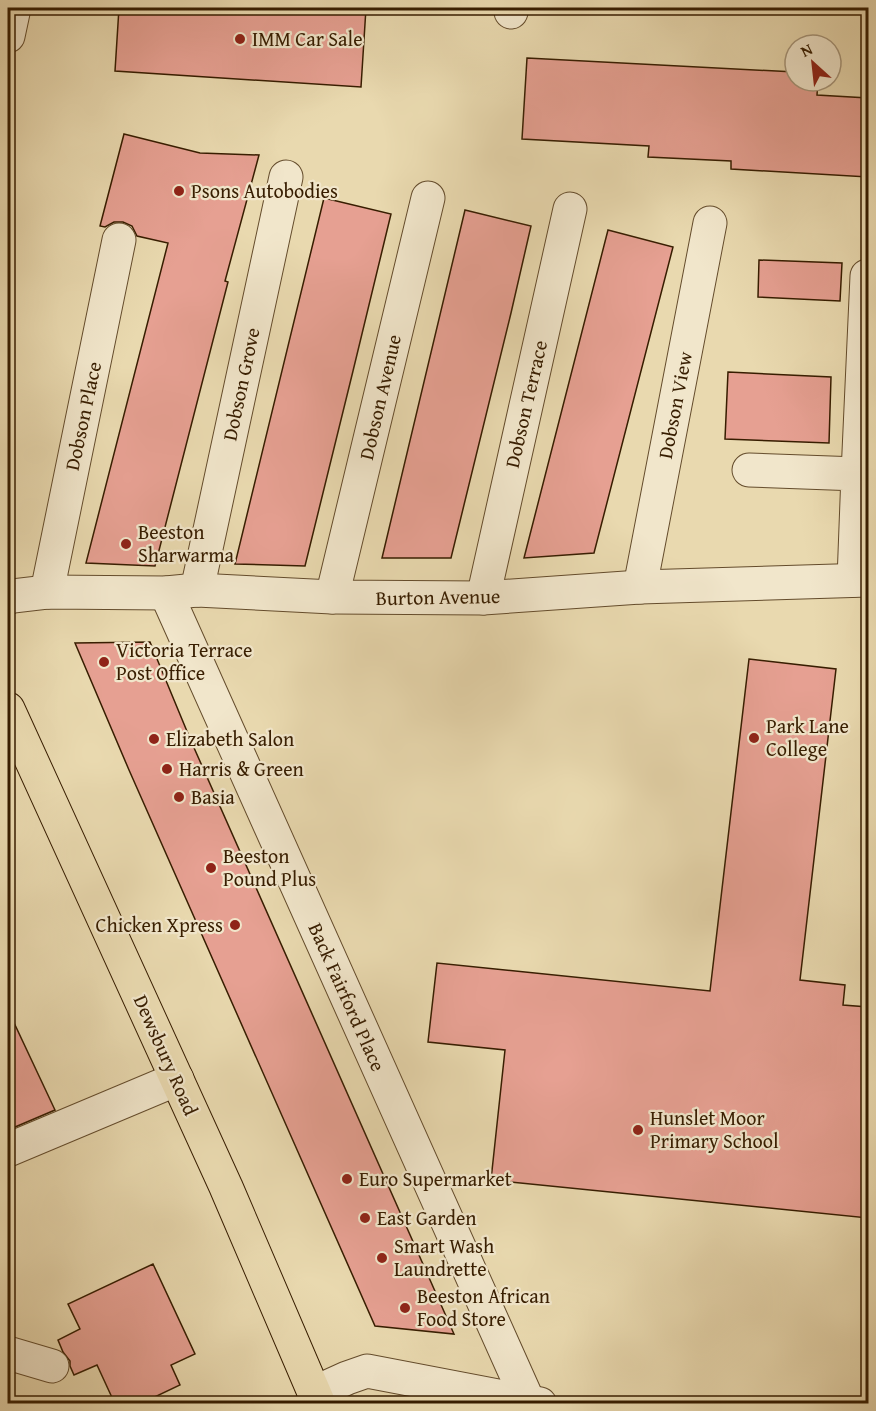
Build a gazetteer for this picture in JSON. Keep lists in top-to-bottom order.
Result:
{
  "streets": {
    "main road": ["Dewsbury Road"],
    "street": [
      "Dobson Grove",
      "Dobson Avenue",
      "Dobson Terrace",
      "Dobson View",
      "Dobson Place",
      "Burton Avenue",
      "Back Fairford Place"
    ]
  },
  "crossings": [
    ["Dobson Grove", "Burton Avenue"],
    ["Dobson Grove", "Back Fairford Place"],
    ["Dobson Avenue", "Burton Avenue"],
    ["Dobson Terrace", "Burton Avenue"],
    ["Dobson View", "Burton Avenue"],
    ["Dobson Place", "Burton Avenue"],
    ["Burton Avenue", "Back Fairford Place"]
  ],
  "places": [
    "IMM Car Sale",
    "Psons Autobodies",
    "Beeston Sharwarma",
    "Victoria Terrace Post Office",
    "Park Lane College",
    "Elizabeth Salon",
    "Harris & Green",
    "Basia",
    "Beeston Pound Plus",
    "Chicken Xpress",
    "Hunslet Moor Primary School",
    "Euro Supermarket",
    "East Garden",
    "Smart Wash Laundrette",
    "Beeston African Food Store"
  ],
  "north": "top left"
}
